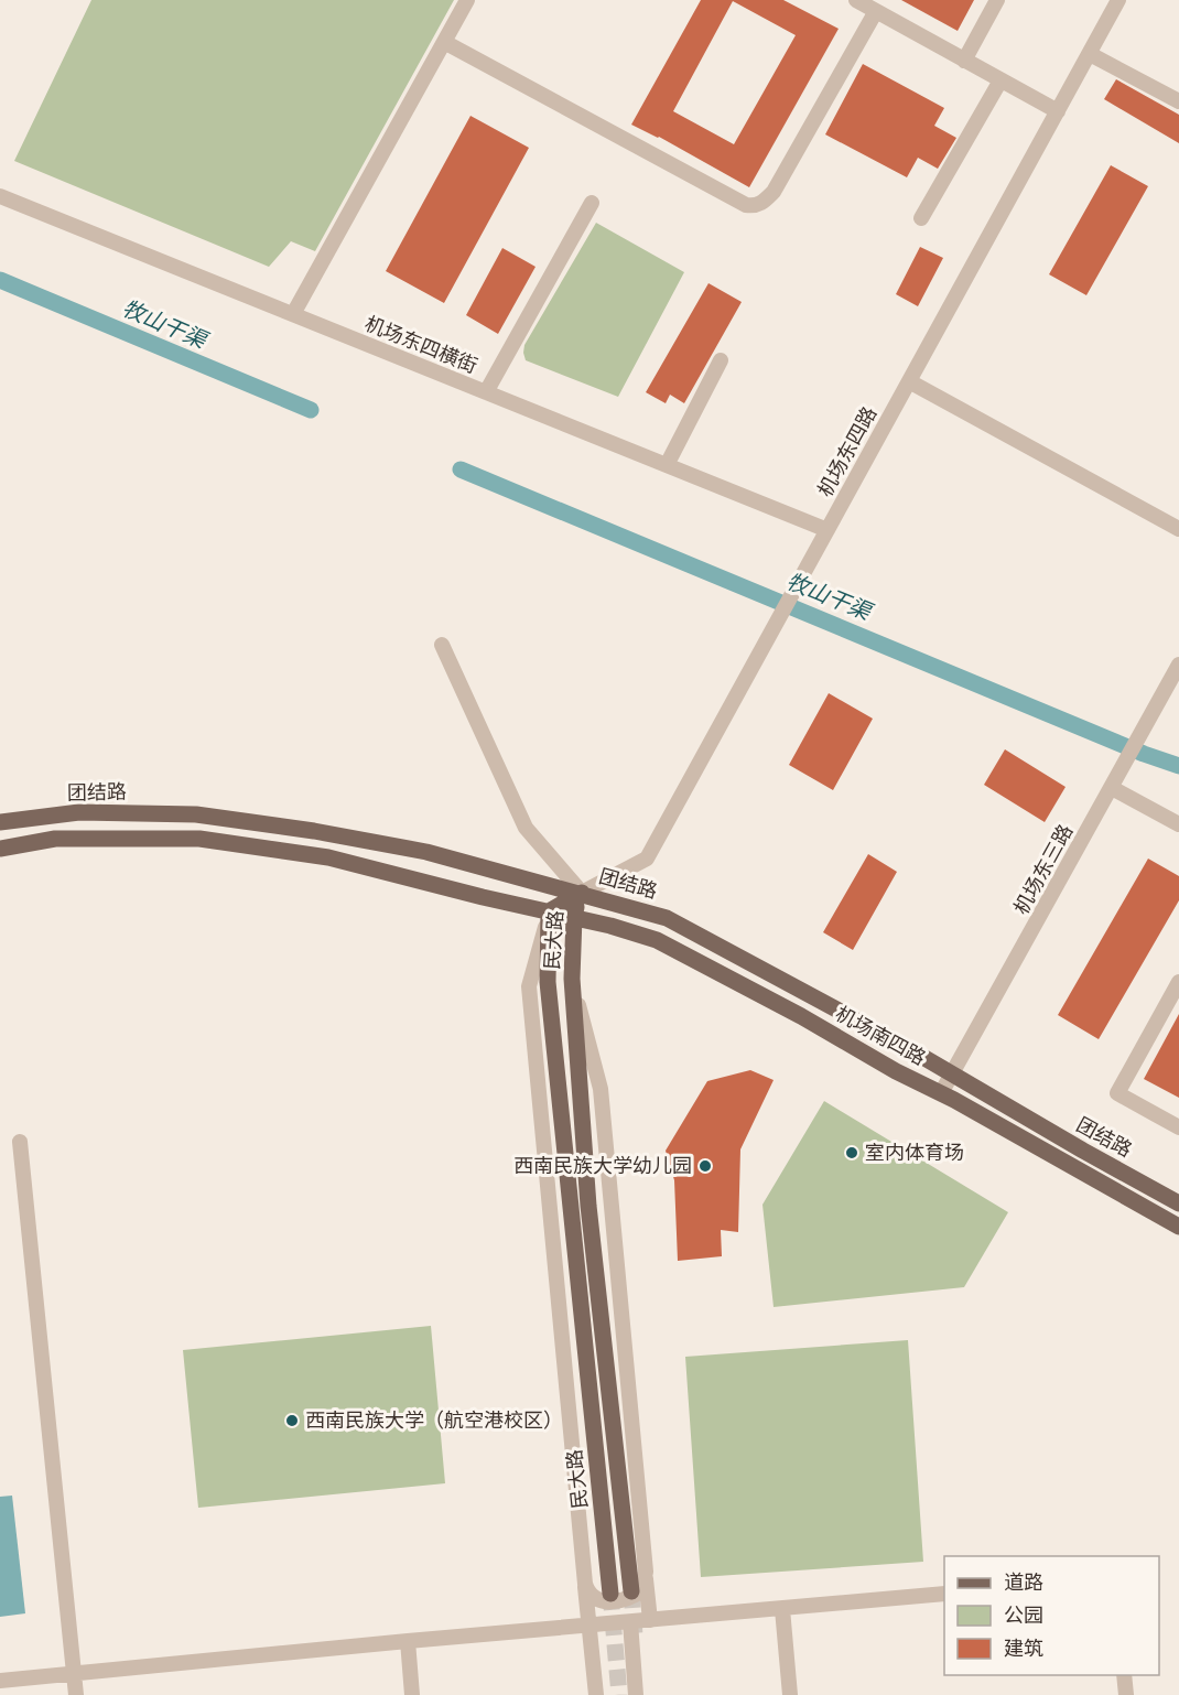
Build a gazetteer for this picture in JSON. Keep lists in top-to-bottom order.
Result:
{
  "streets": {
    "main road": ["团结路", "民大路", "机场南四路"],
    "street": ["机场东四横街", "机场东四路", "机场东三路"]
  },
  "crossings": [
    ["机场东四横街", "机场东四路"],
    ["机场东四路", "团结路"],
    ["机场东四路", "民大路"],
    ["团结路", "机场东三路"],
    ["团结路", "民大路"],
    ["机场东三路", "机场南四路"],
    ["民大路", "机场南四路"]
  ],
  "water": ["牧山干渠"],
  "places": ["室内体育场", "西南民族大学幼儿园", "西南民族大学（航空港校区）"],
  "legend": ["道路", "公园", "建筑"]
}
